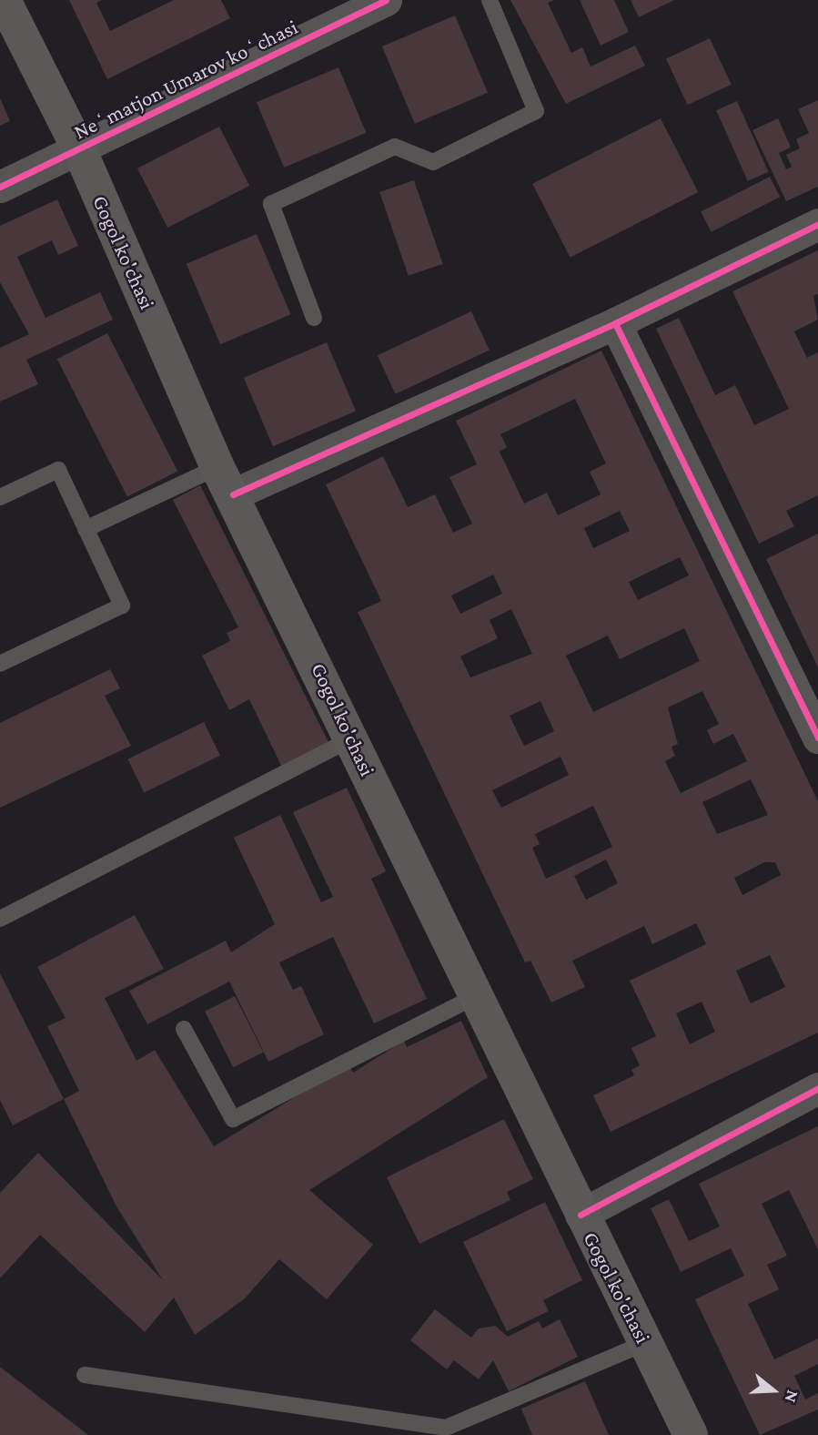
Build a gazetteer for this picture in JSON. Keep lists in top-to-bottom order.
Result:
{
  "streets": {
    "main road": ["Gogol ko'chasi"],
    "street": ["Neʻmatjon Umarov koʻchasi"]
  },
  "crossings": [
    ["Neʻmatjon Umarov koʻchasi", "Gogol ko'chasi"]
  ],
  "north": "right"
}
